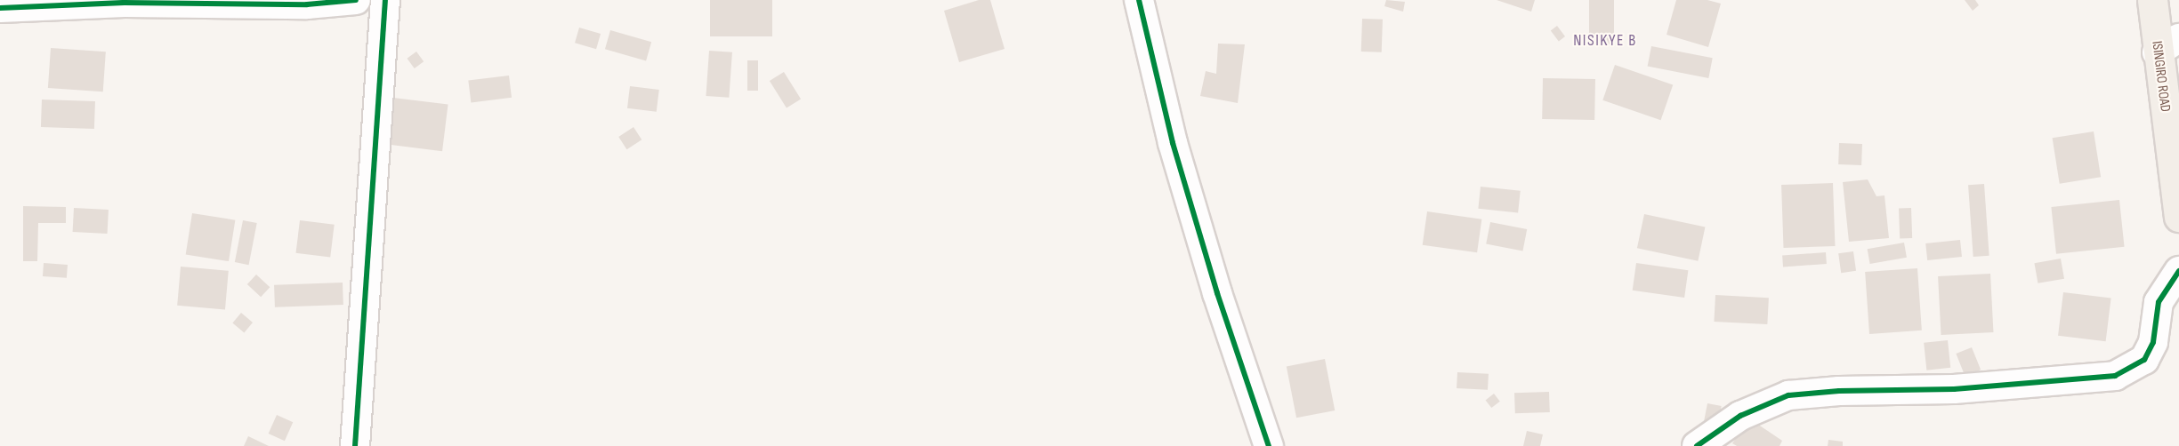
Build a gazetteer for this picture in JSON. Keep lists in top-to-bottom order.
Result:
{
  "streets": {
    "main road": ["ISINGIRO ROAD"]
  },
  "districts": ["NISIKYE B"]
}
